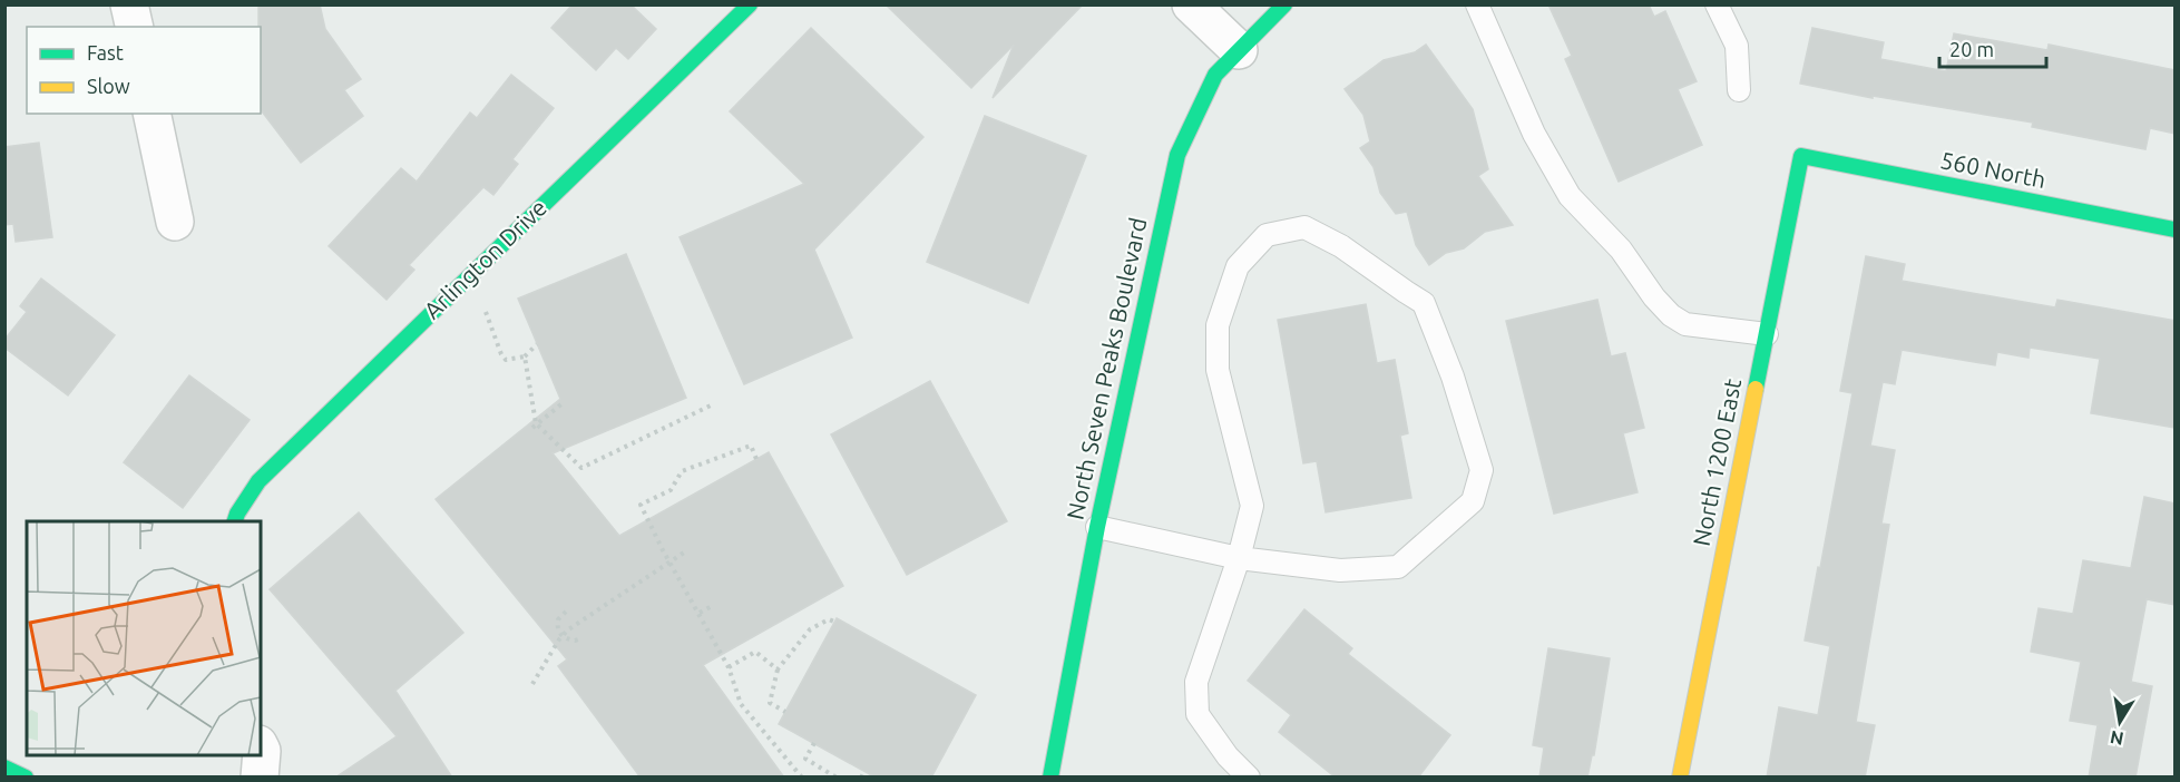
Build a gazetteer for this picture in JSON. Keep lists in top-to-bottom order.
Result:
{
  "streets": {
    "street": [
      "560 North",
      "Arlington Drive",
      "North Seven Peaks Boulevard",
      "North 1200 East"
    ]
  },
  "crossings": [
    ["560 North", "North 1200 East"]
  ],
  "legend": ["Fast", "Slow"],
  "scale_bar": "20 m",
  "north": "bottom"
}
